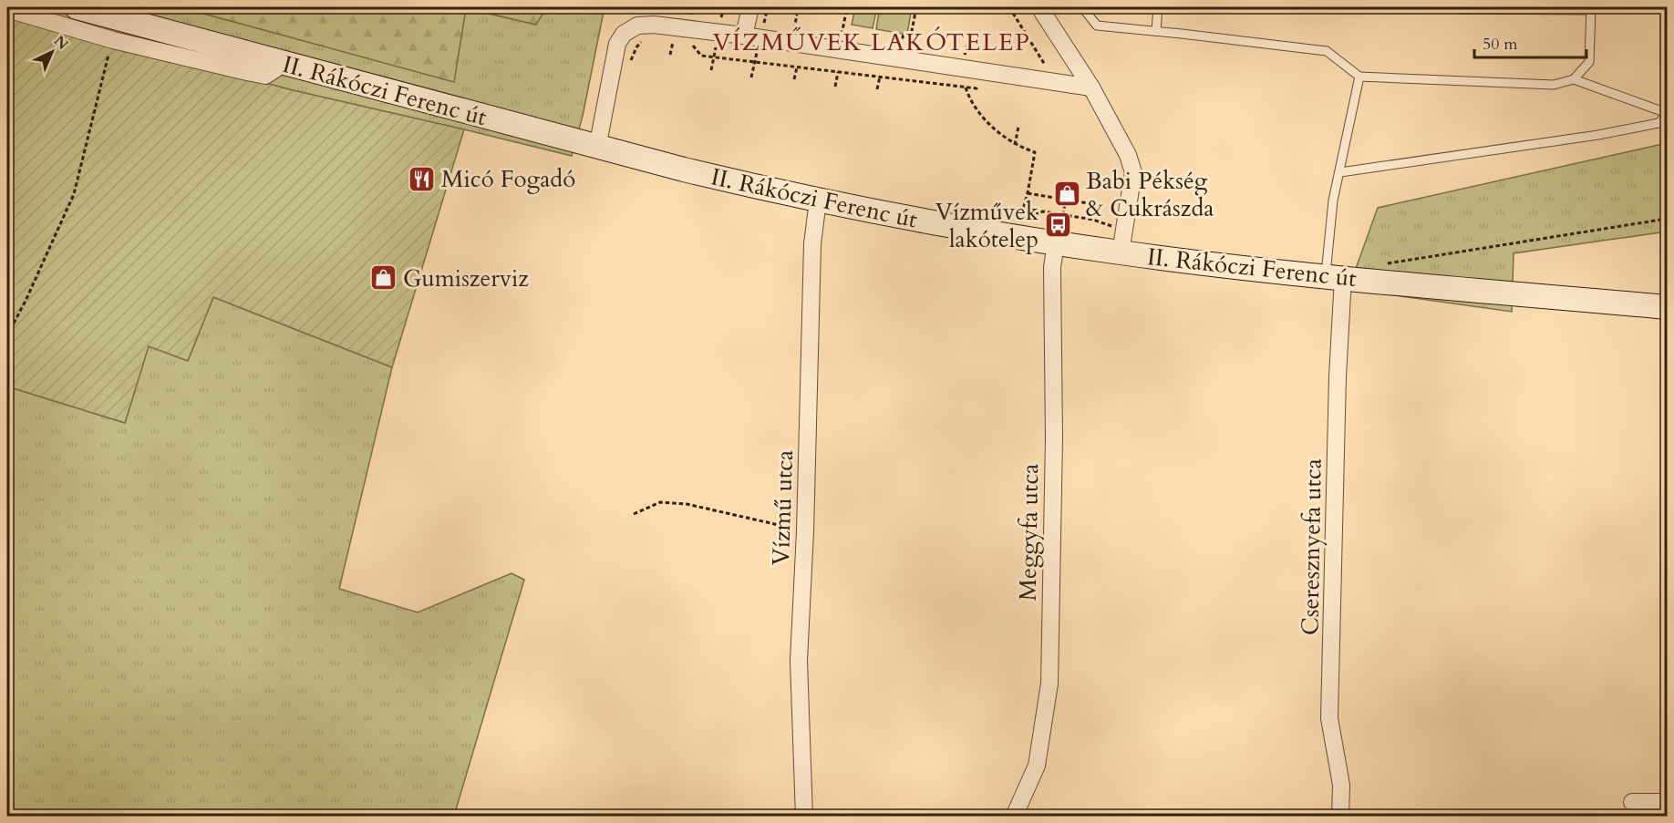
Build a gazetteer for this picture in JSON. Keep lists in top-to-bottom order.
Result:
{
  "streets": {
    "main road": ["II. Rákóczi Ferenc út"],
    "street": ["Vízmű utca", "Meggyfa utca", "Cseresznyefa utca"]
  },
  "crossings": [
    ["II. Rákóczi Ferenc út", "Vízmű utca"],
    ["II. Rákóczi Ferenc út", "Meggyfa utca"],
    ["II. Rákóczi Ferenc út", "Cseresznyefa utca"]
  ],
  "districts": ["VÍZMŰVEK LAKÓTELEP"],
  "places": {
    "restaurant": ["Micó Fogadó"],
    "shop": ["Babi Pékség & Cukrászda", "Gumiszerviz"],
    "bus stop": ["Vízművek lakótelep"]
  },
  "scale_bar": "50 m",
  "north": "top right"
}
